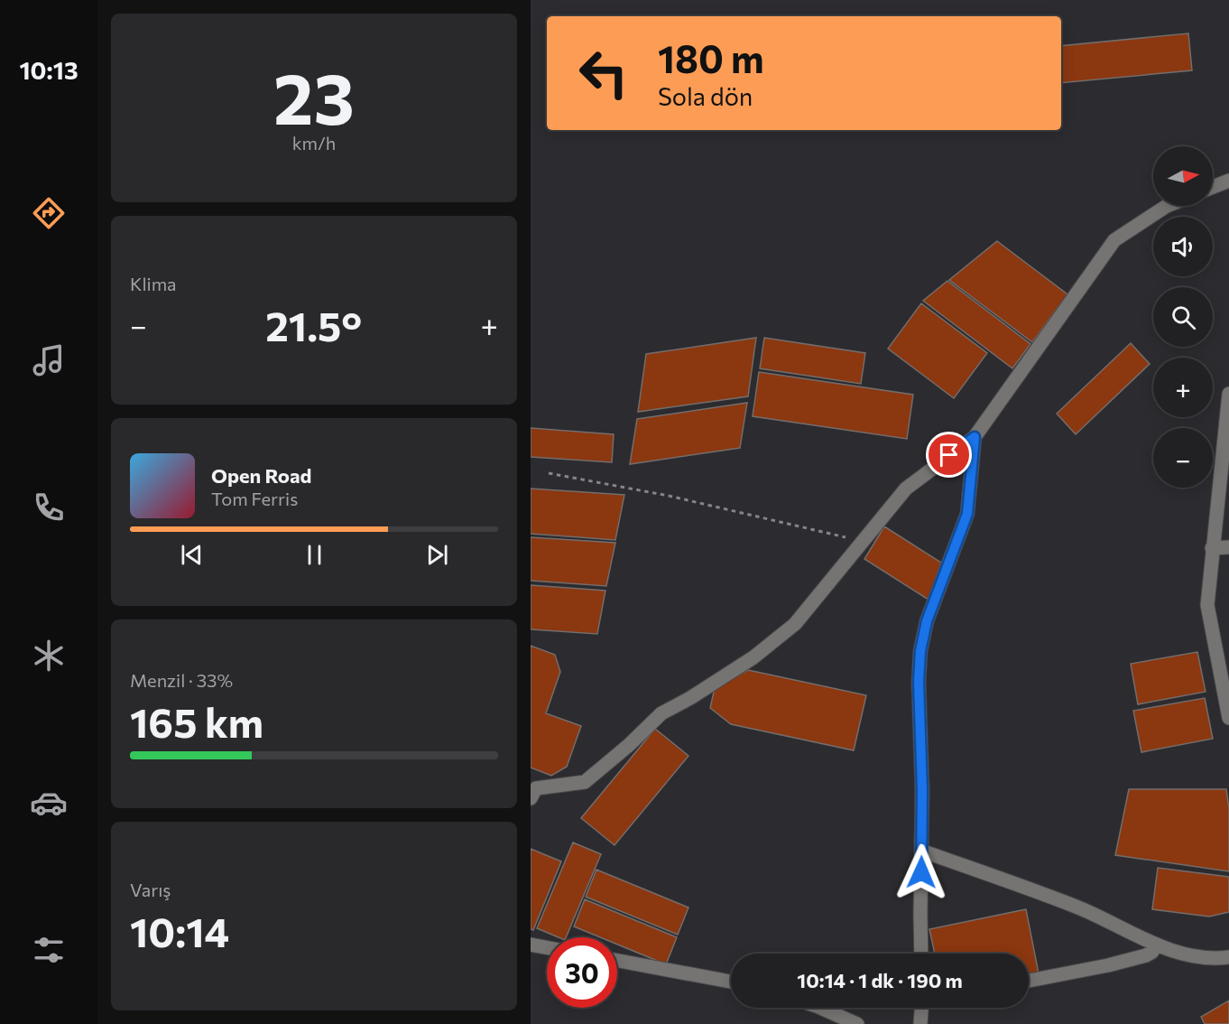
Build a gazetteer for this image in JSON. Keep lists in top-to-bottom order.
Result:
{
  "north": "right",
  "page": {
    "tabs": "10:13",
    "tile": [
      ["23", "km/h"],
      "Klima",
      ["Menzil · 33%", "165 km"],
      ["Varış", "10:14"]
    ],
    "turn": ["180 m", "Sola dön"],
    "map_buttons": ["+", "−"],
    "heat": ["−", "21.5°", "+"],
    "song": ["Open Road", "Tom Ferris"],
    "limit": "30",
    "trip": "10:14 · 1 dk · 190 m"
  }
}
